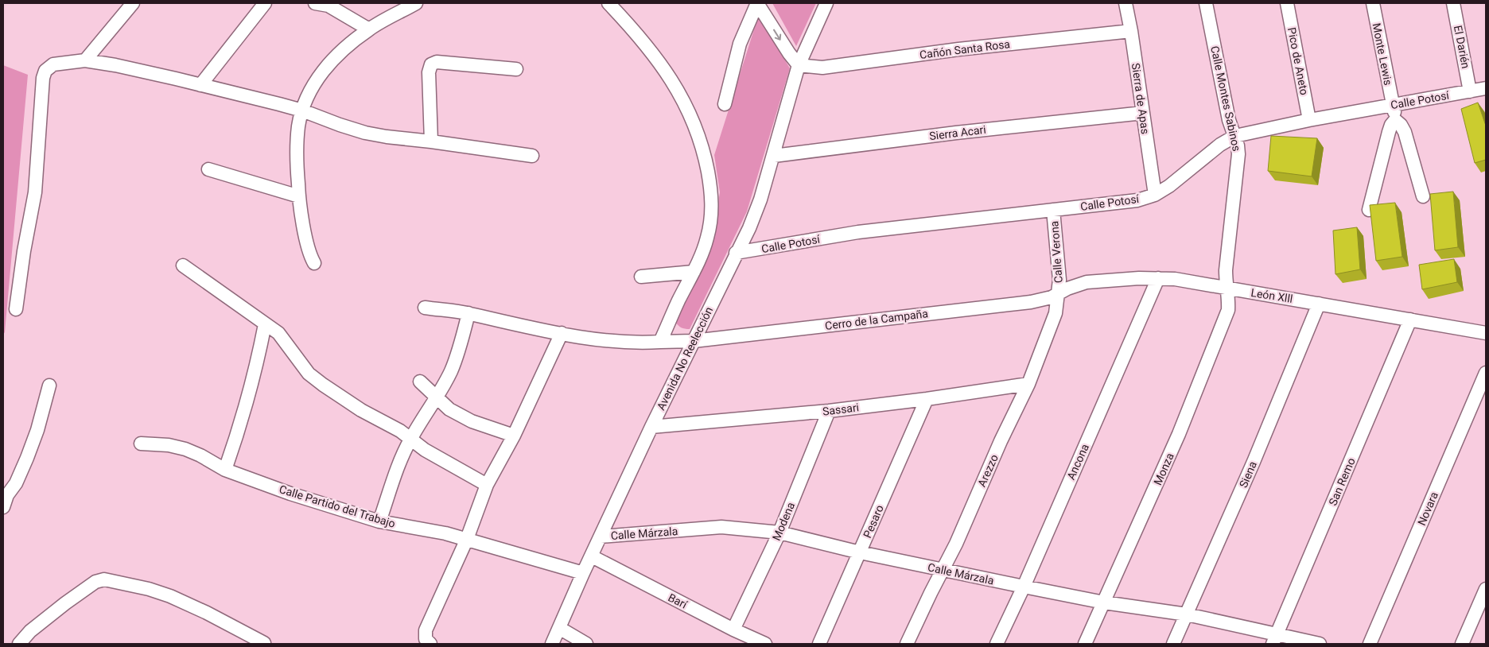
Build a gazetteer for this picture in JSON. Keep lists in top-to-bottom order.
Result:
{
  "streets": {
    "street": [
      "El Darién",
      "Cañón Santa Rosa",
      "Monte Lewis",
      "Pico de Aneto",
      "Sierra de Apas",
      "Calle Montes Sabinos",
      "Calle Potosí",
      "Sierra Acari",
      "Calle Verona",
      "León Xlll",
      "Cerro de la Campaña",
      "Avenida No Reelección",
      "Sassari",
      "Ancona",
      "Monza",
      "Arezzo",
      "Siena",
      "San Remo",
      "Calle Partido del Trabajo",
      "Novara",
      "Modena",
      "Pesaro",
      "Calle Márzala",
      "Barí"
    ]
  },
  "crossings": [
    ["El Darién", "Calle Potosí"],
    ["Cañón Santa Rosa", "Sierra de Apas"],
    ["Cañón Santa Rosa", "Avenida No Reelección"],
    ["Monte Lewis", "Calle Potosí"],
    ["Pico de Aneto", "Calle Potosí"],
    ["Sierra de Apas", "Calle Potosí"],
    ["Sierra de Apas", "Sierra Acari"],
    ["Calle Montes Sabinos", "Calle Potosí"],
    ["Calle Montes Sabinos", "León Xlll"],
    ["Calle Montes Sabinos", "Monza"],
    ["Calle Potosí", "Calle Verona"],
    ["Calle Potosí", "Avenida No Reelección"],
    ["Sierra Acari", "Avenida No Reelección"],
    ["Calle Verona", "León Xlll"],
    ["Calle Verona", "Cerro de la Campaña"],
    ["Calle Verona", "Arezzo"],
    ["León Xlll", "Cerro de la Campaña"],
    ["León Xlll", "Ancona"],
    ["León Xlll", "Monza"],
    ["León Xlll", "Arezzo"],
    ["León Xlll", "Siena"],
    ["León Xlll", "San Remo"],
    ["Cerro de la Campaña", "Avenida No Reelección"],
    ["Cerro de la Campaña", "Arezzo"],
    ["Avenida No Reelección", "Sassari"],
    ["Avenida No Reelección", "Calle Partido del Trabajo"],
    ["Avenida No Reelección", "Calle Márzala"],
    ["Avenida No Reelección", "Barí"],
    ["Sassari", "Arezzo"],
    ["Sassari", "Modena"],
    ["Sassari", "Pesaro"],
    ["Ancona", "Calle Márzala"],
    ["Monza", "Calle Márzala"],
    ["Arezzo", "Calle Márzala"],
    ["Siena", "Calle Márzala"],
    ["San Remo", "Calle Márzala"],
    ["Modena", "Calle Márzala"],
    ["Modena", "Barí"],
    ["Pesaro", "Calle Márzala"]
  ]
}
